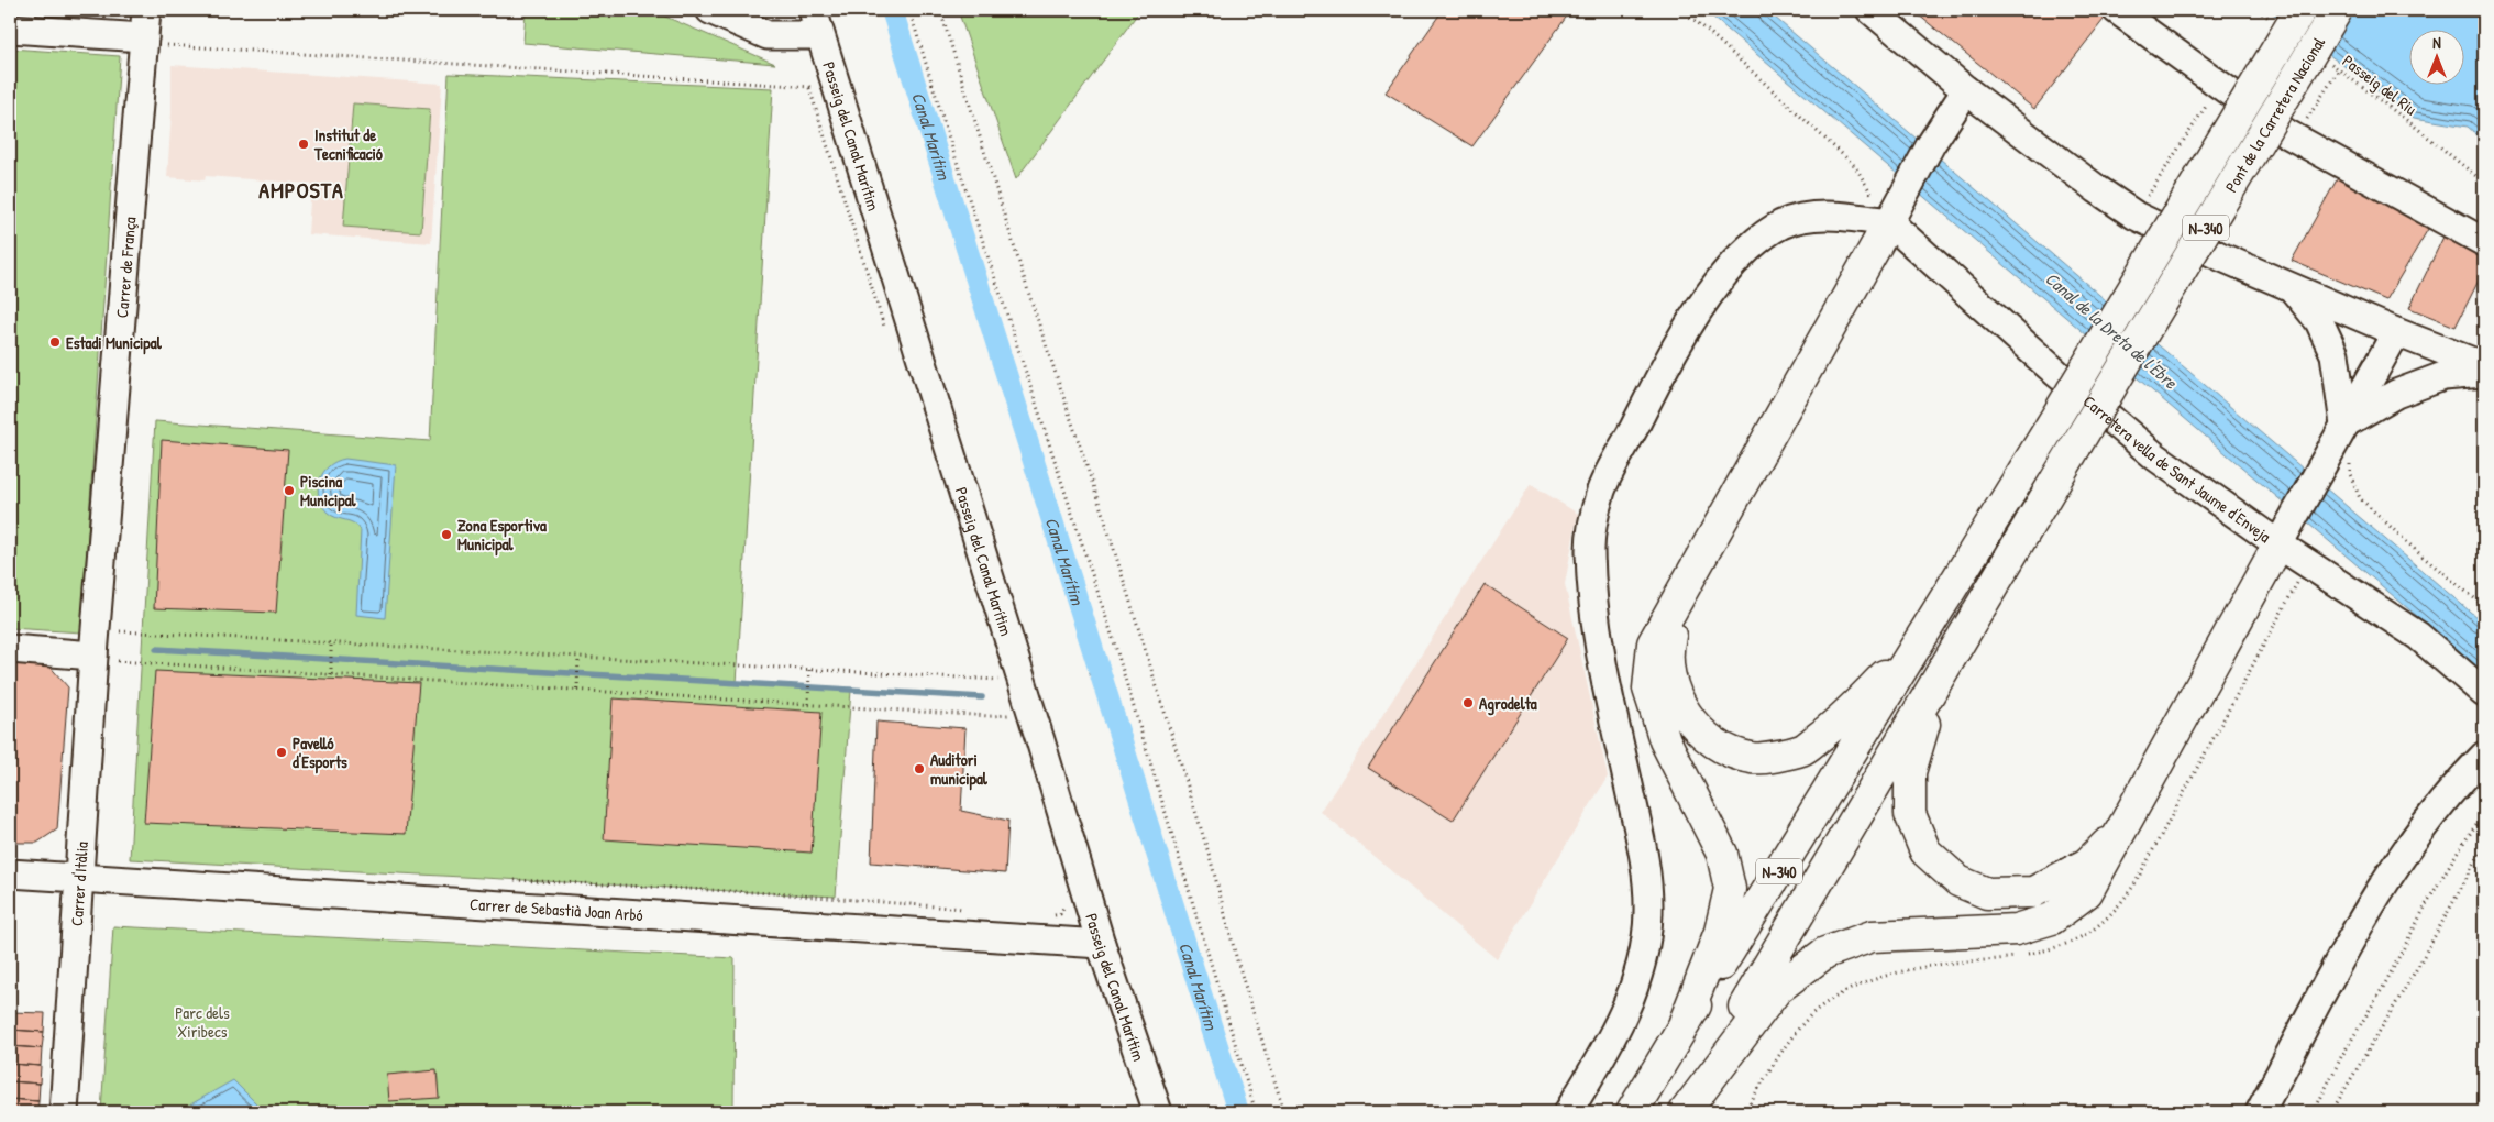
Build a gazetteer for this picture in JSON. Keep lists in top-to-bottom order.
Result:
{
  "streets": {
    "highway": ["Pont de la Carretera Nacional", "N-340"],
    "street": [
      "Passeig del Canal Marítim",
      "Carrer de França",
      "Carretera vella de Sant Jaume d'Enveja",
      "Carrer d'Itàlia",
      "Carrer de Sebastià Joan Arbó"
    ],
    "path": ["Passeig del Riu"]
  },
  "crossings": [
    ["Pont de la Carretera Nacional", "N-340"],
    ["Passeig del Canal Marítim", "Carrer de Sebastià Joan Arbó"],
    ["Carrer de França", "Carrer d'Itàlia"],
    ["Carrer d'Itàlia", "Carrer de Sebastià Joan Arbó"]
  ],
  "districts": ["AMPOSTA"],
  "water": ["Canal Marítim", "Canal de la Dreta de l'Ebre"],
  "parks": ["Parc dels Xiribecs"],
  "places": [
    "Institut de Tecnificació",
    "Estadi Municipal",
    "Piscina Municipal",
    "Zona Esportiva Municipal",
    "Agrodelta",
    "Pavelló d'Esports",
    "Auditori municipal"
  ],
  "north": "top"
}
